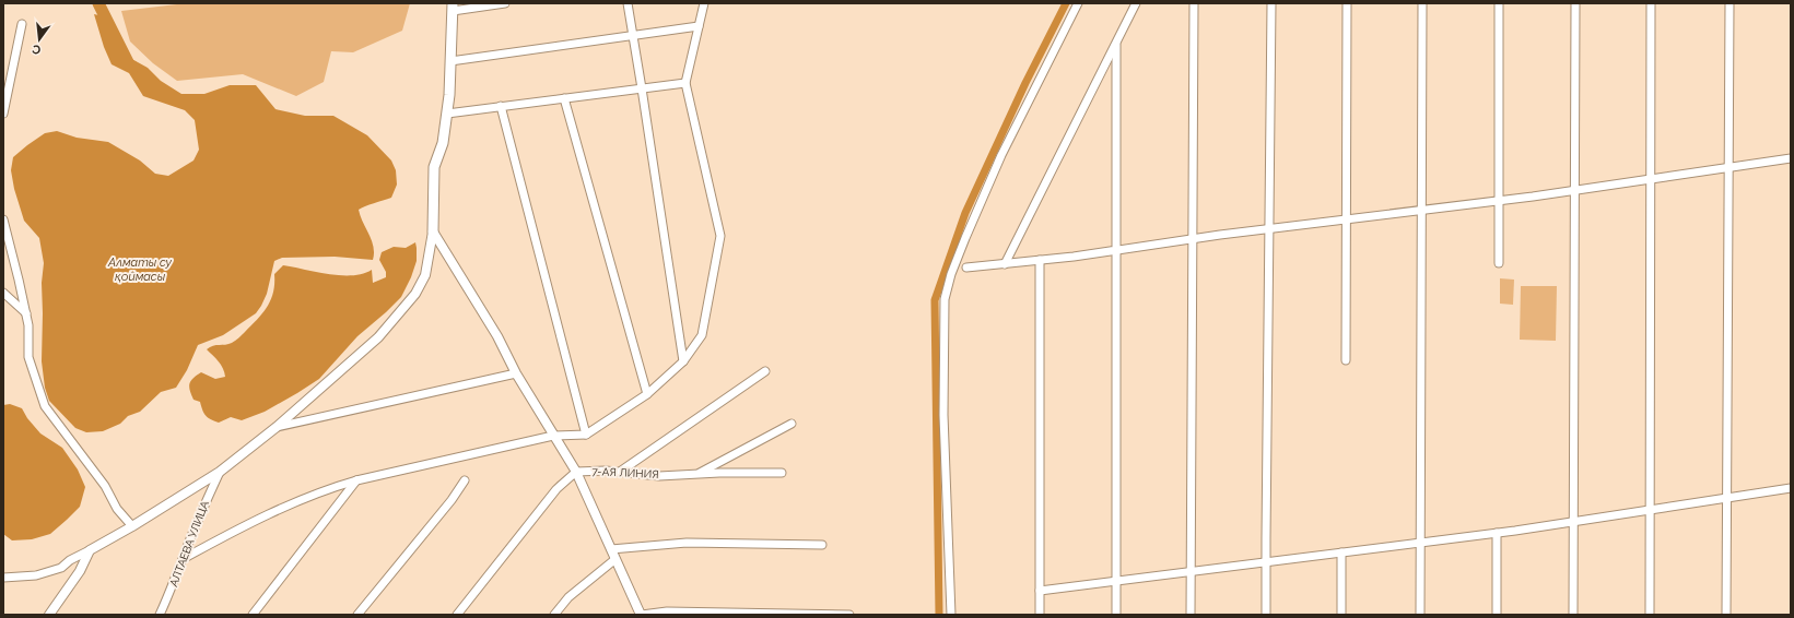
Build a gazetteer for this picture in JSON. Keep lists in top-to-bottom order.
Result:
{
  "streets": {
    "street": ["7-АЯ ЛИНИЯ", "АЛТАЕВА УЛИЦА"]
  },
  "water": ["Алматы су қоймасы"],
  "north": "bottom"
}
